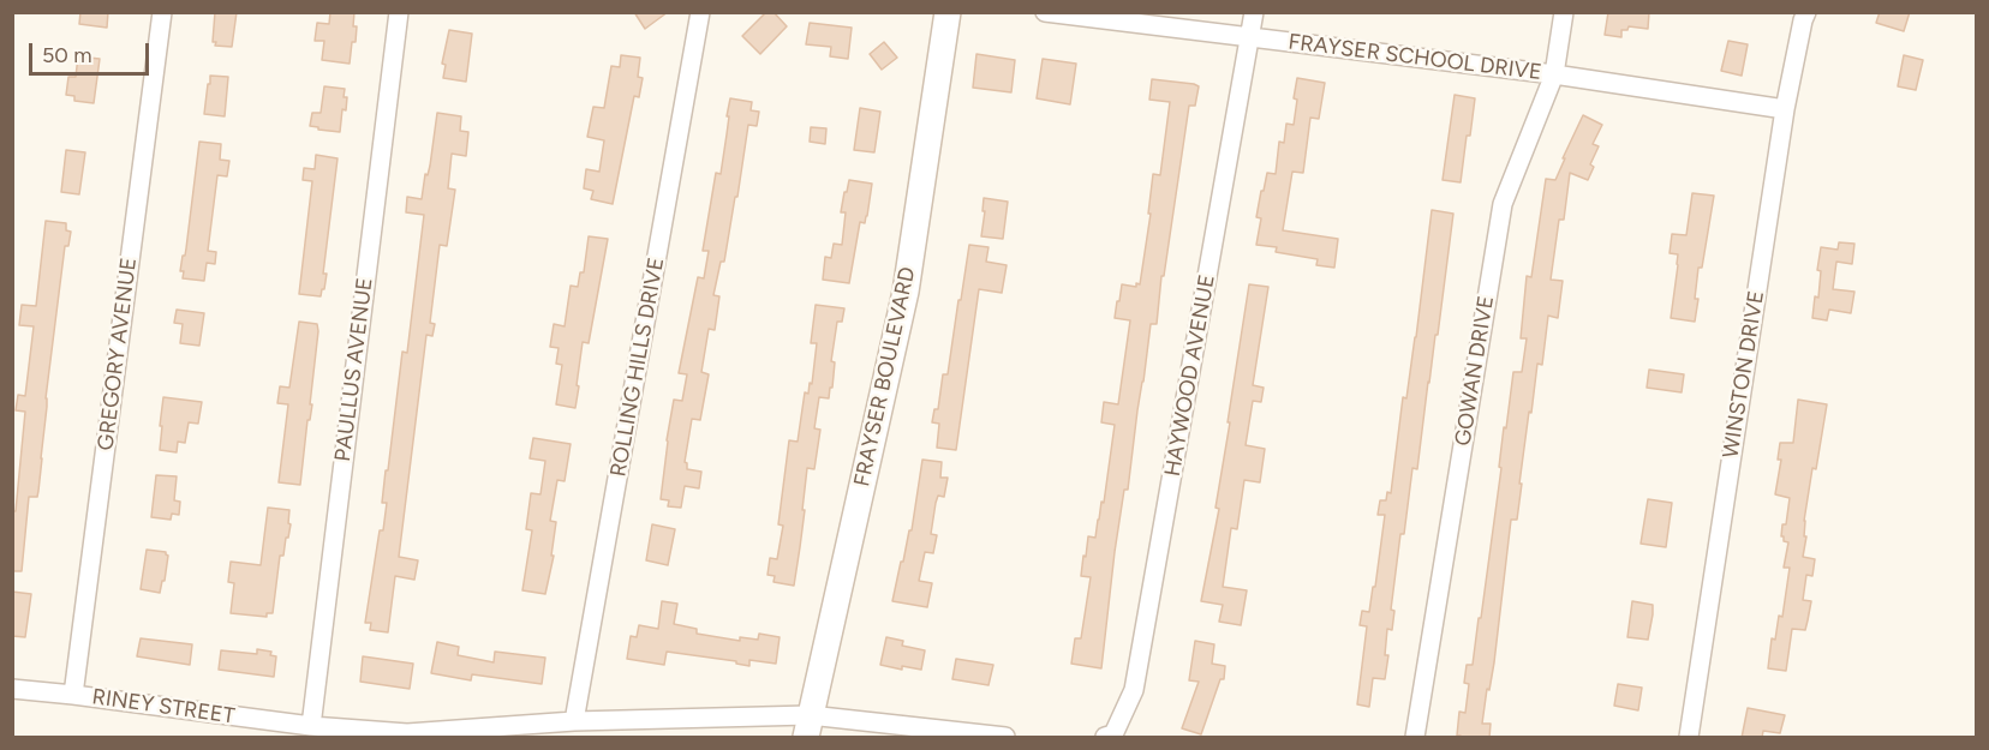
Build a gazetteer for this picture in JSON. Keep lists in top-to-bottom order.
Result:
{
  "streets": {
    "main road": ["FRAYSER BOULEVARD"],
    "street": [
      "FRAYSER SCHOOL DRIVE",
      "GREGORY AVENUE",
      "ROLLING HILLS DRIVE",
      "PAULLUS AVENUE",
      "GOWAN DRIVE",
      "WINSTON DRIVE",
      "HAYWOOD AVENUE",
      "RINEY STREET"
    ]
  },
  "crossings": [
    ["FRAYSER SCHOOL DRIVE", "GOWAN DRIVE"],
    ["FRAYSER SCHOOL DRIVE", "WINSTON DRIVE"],
    ["FRAYSER SCHOOL DRIVE", "HAYWOOD AVENUE"],
    ["GREGORY AVENUE", "RINEY STREET"],
    ["ROLLING HILLS DRIVE", "RINEY STREET"],
    ["PAULLUS AVENUE", "RINEY STREET"],
    ["FRAYSER BOULEVARD", "RINEY STREET"]
  ],
  "scale_bar": "50 m"
}
